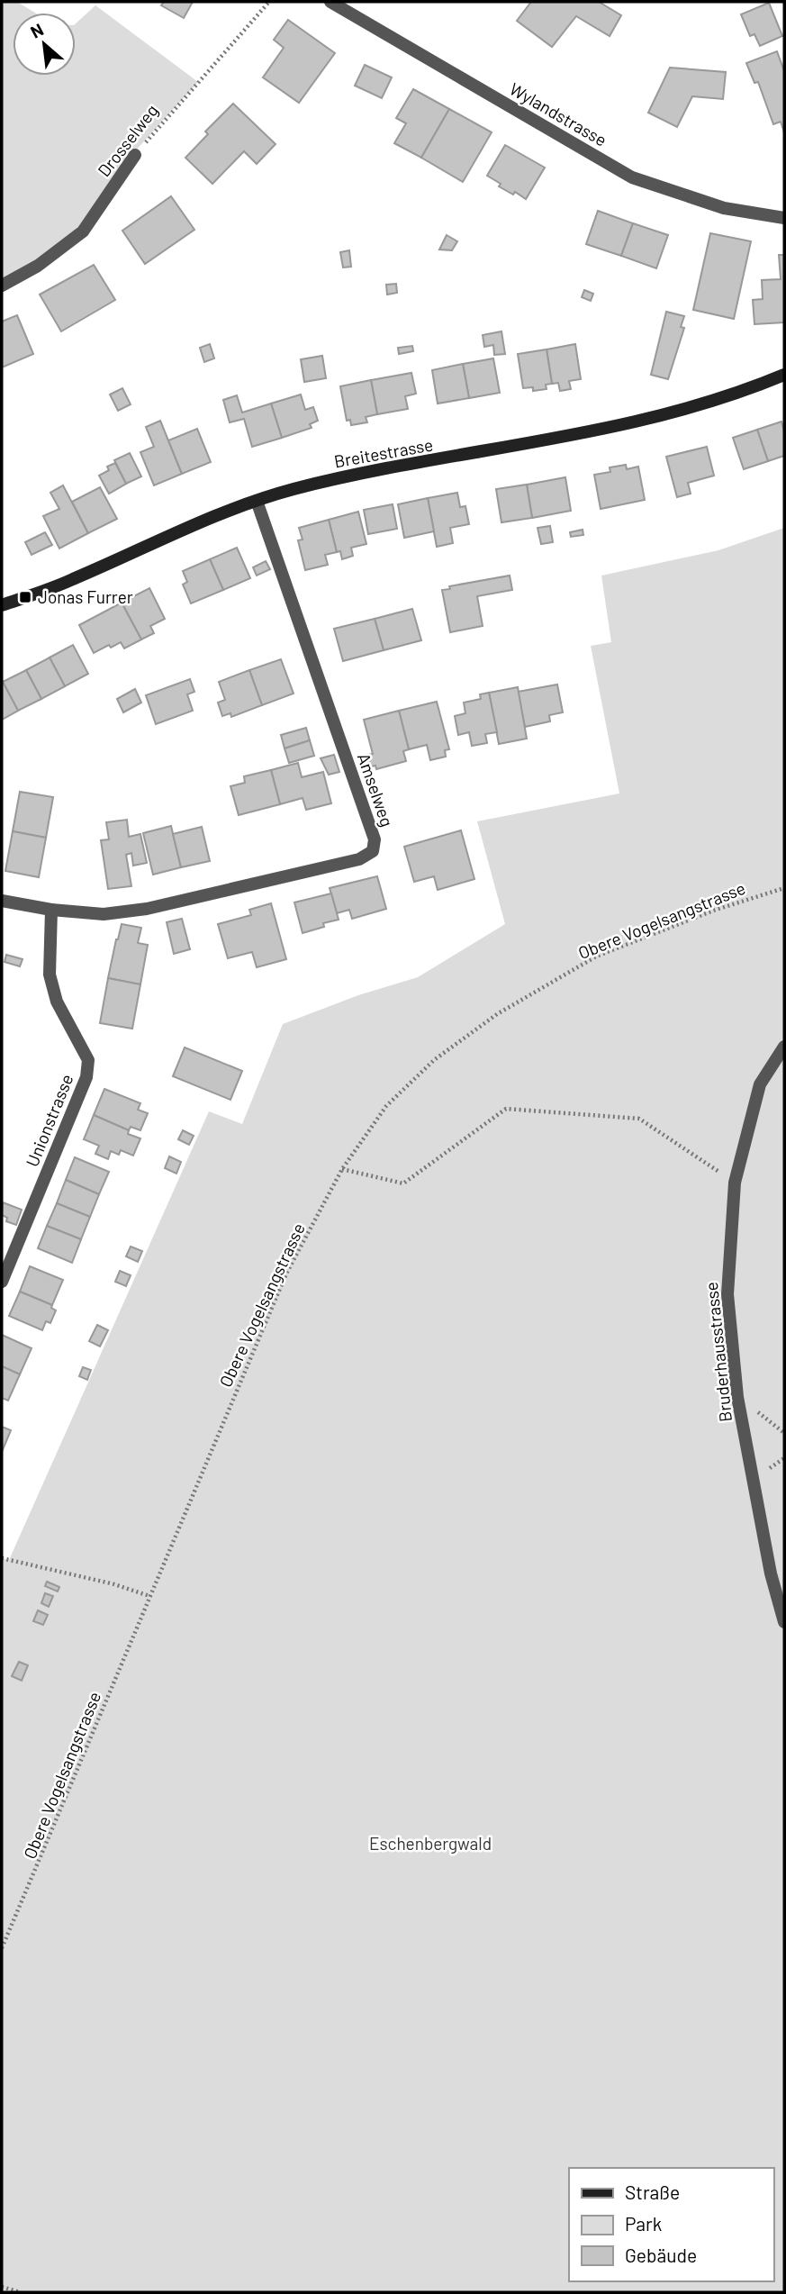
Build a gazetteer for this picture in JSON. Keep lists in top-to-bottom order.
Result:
{
  "streets": {
    "main road": ["Breitestrasse"],
    "street": [
      "Wylandstrasse",
      "Drosselweg",
      "Amselweg",
      "Unionstrasse",
      "Bruderhausstrasse"
    ],
    "path": ["Obere Vogelsangstrasse"]
  },
  "crossings": [
    ["Breitestrasse", "Amselweg"],
    ["Amselweg", "Unionstrasse"]
  ],
  "parks": ["Eschenbergwald"],
  "places": {
    "transit": ["Jonas Furrer"]
  },
  "legend": ["Straße", "Park", "Gebäude"],
  "north": "top left"
}
